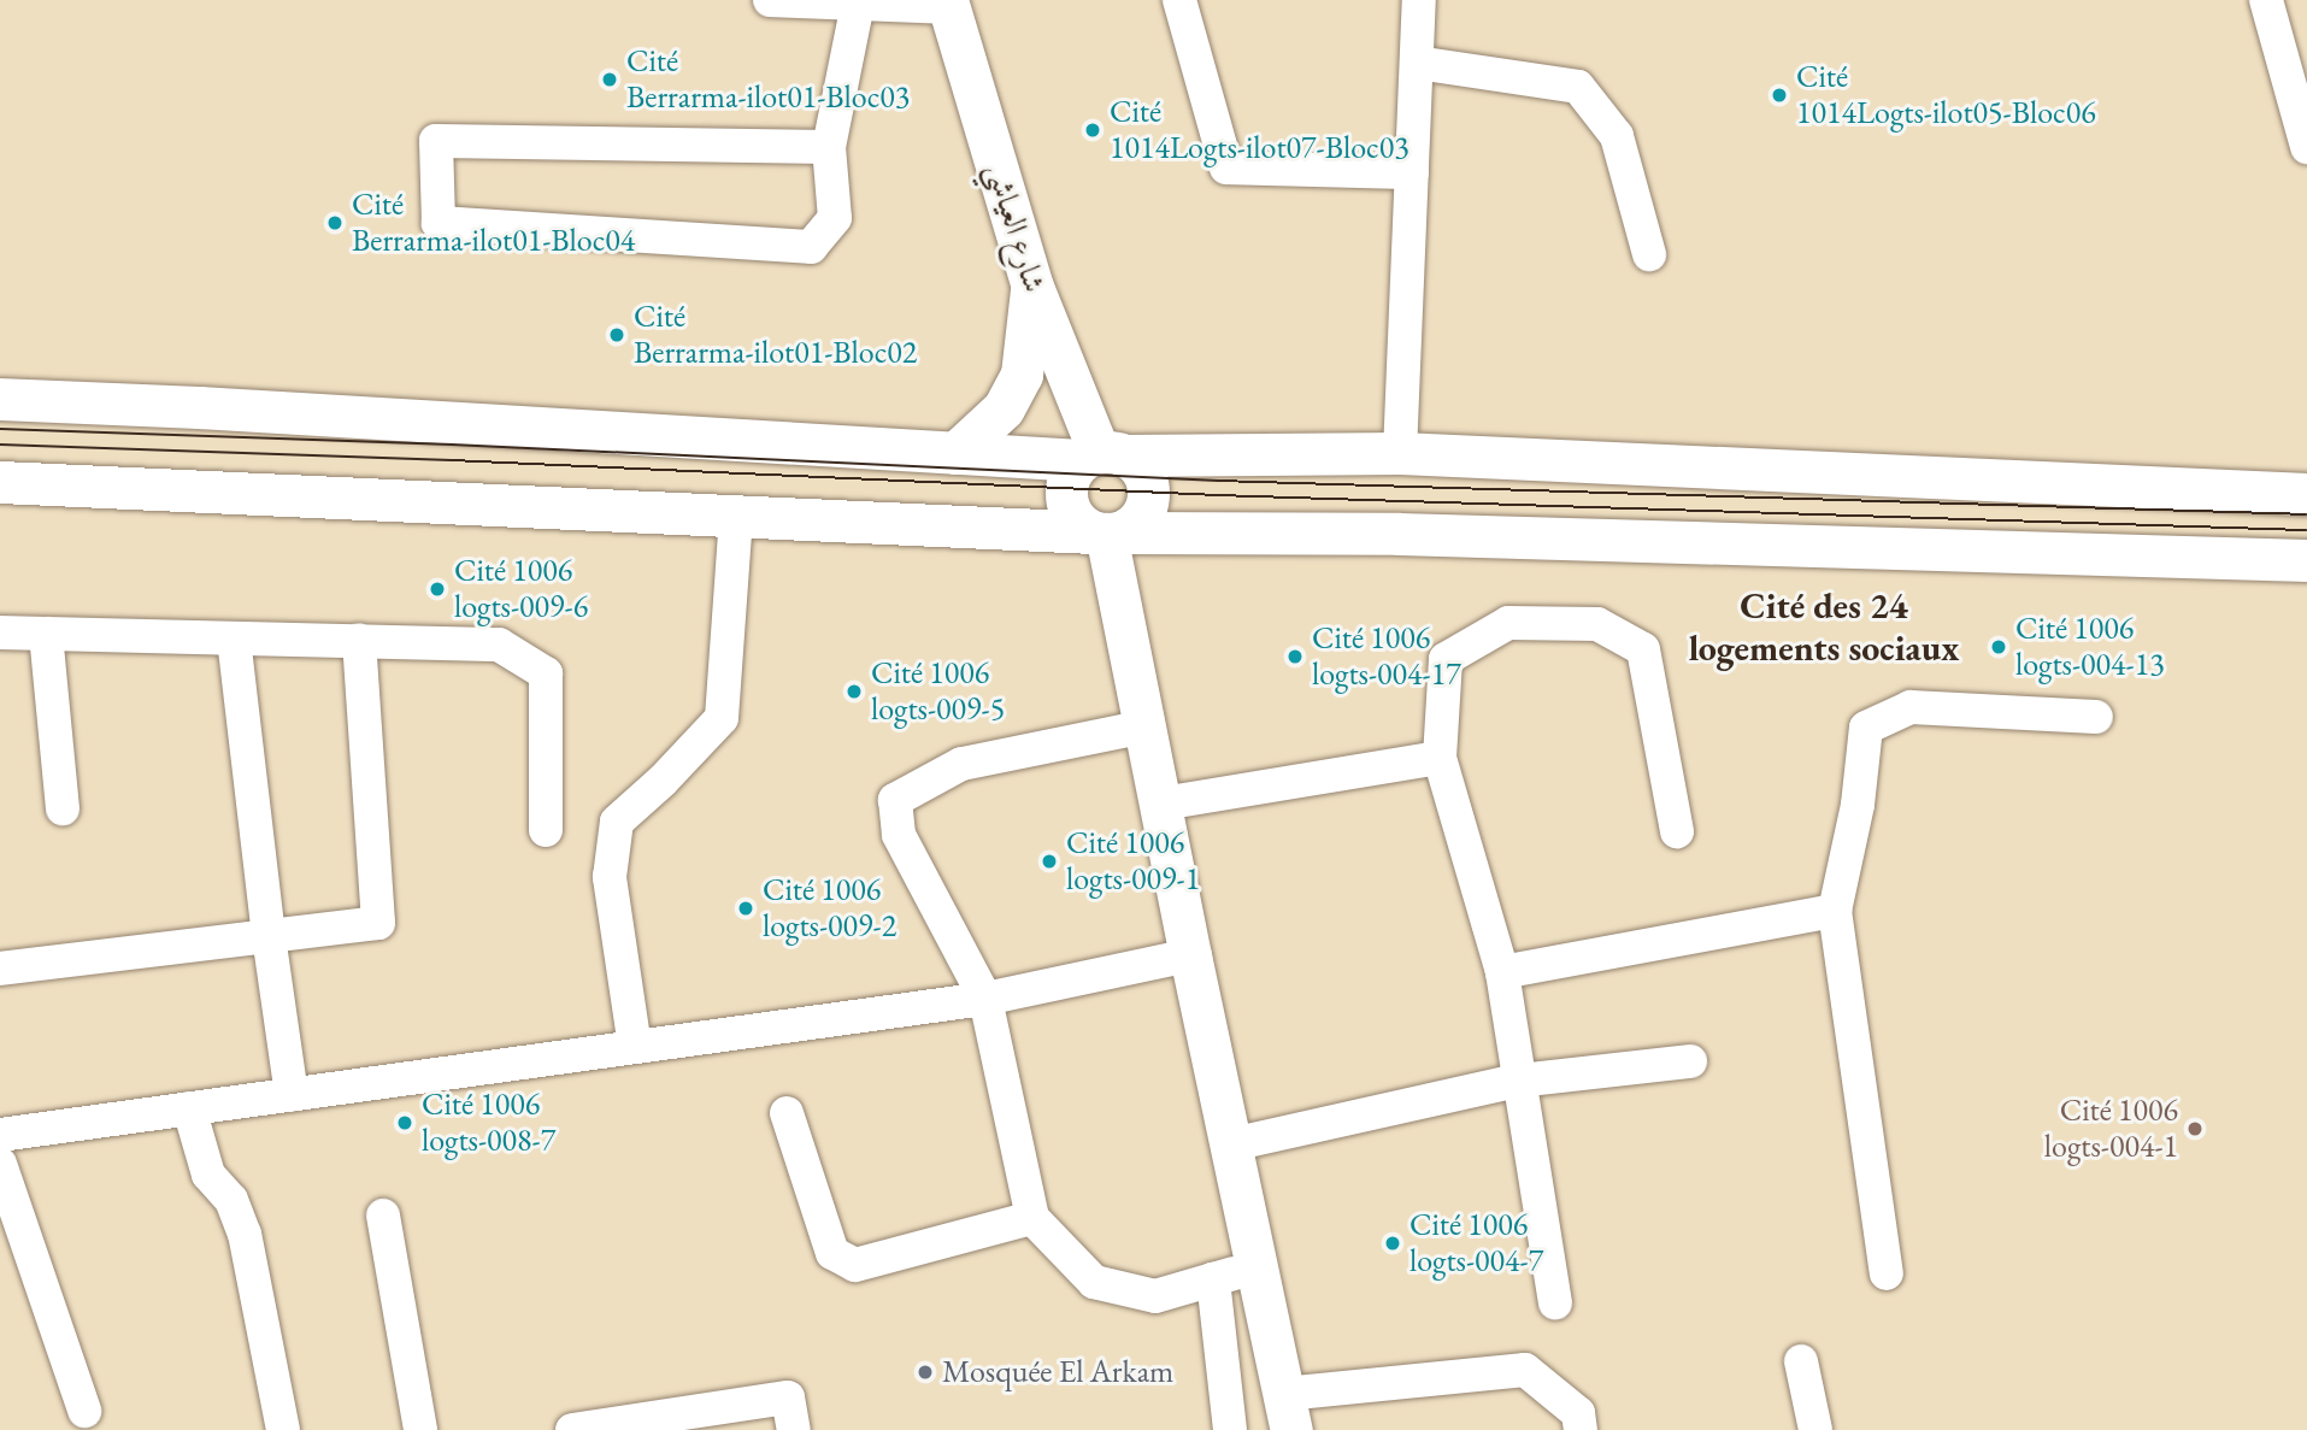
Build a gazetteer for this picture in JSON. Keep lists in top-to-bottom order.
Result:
{
  "streets": {
    "street": ["شارع العياشي"]
  },
  "districts": ["Cité des 24 logements sociaux"],
  "places": [
    "Cité Berrarma-ilot01-Bloc03",
    "Cité 1014Logts-ilot05-Bloc06",
    "Cité 1014Logts-ilot07-Bloc03",
    "Cité Berrarma-ilot01-Bloc04",
    "Cité Berrarma-ilot01-Bloc02",
    "Cité 1006 logts-009-6",
    "Cité 1006 logts-004-13",
    "Cité 1006 logts-004-17",
    "Cité 1006 logts-009-5",
    "Cité 1006 logts-009-1",
    "Cité 1006 logts-009-2",
    "Cité 1006 logts-008-7",
    "Cité 1006 logts-004-1",
    "Cité 1006 logts-004-7",
    "Mosquée El Arkam"
  ]
}
